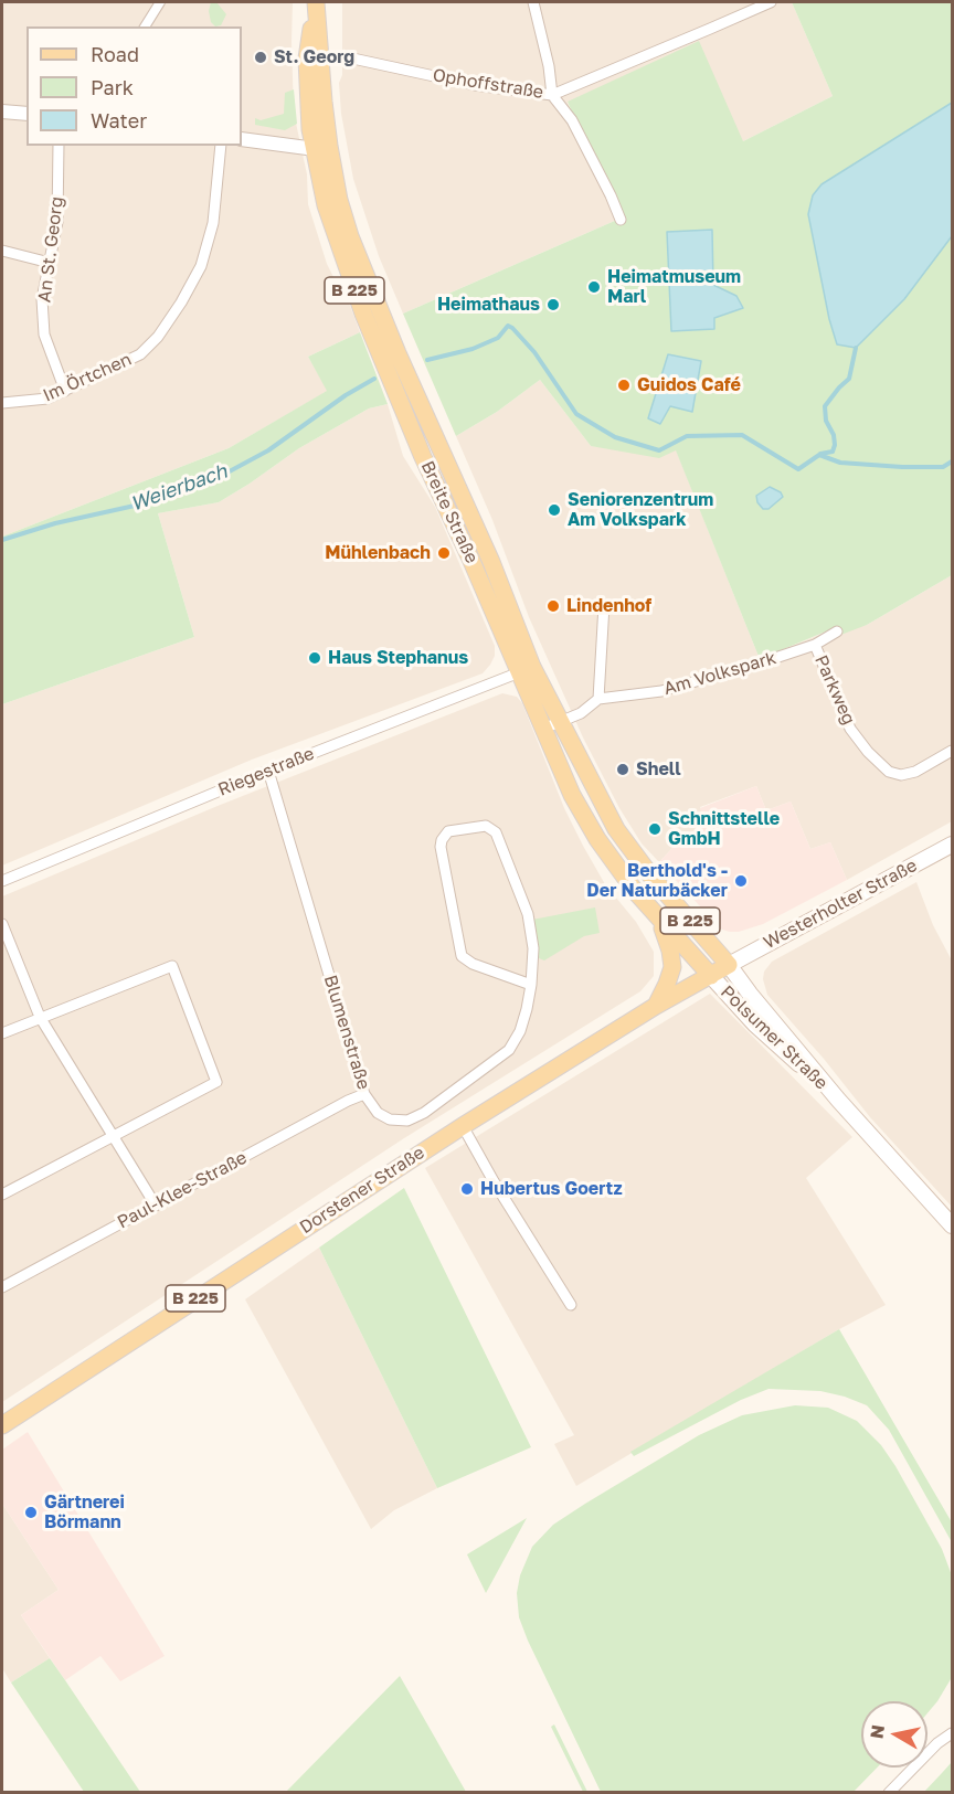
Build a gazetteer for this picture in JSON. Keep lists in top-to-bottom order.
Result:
{
  "streets": {
    "main road": [
      "B 225",
      "Breite Straße",
      "Westerholter Straße",
      "Polsumer Straße",
      "Dorstener Straße"
    ],
    "street": [
      "Ophoffstraße",
      "An St. Georg",
      "Im Örtchen",
      "Am Volkspark",
      "Parkweg",
      "Riegestraße",
      "Blumenstraße",
      "Paul-Klee-Straße"
    ]
  },
  "crossings": [
    ["Ophoffstraße", "Breite Straße"],
    ["An St. Georg", "Im Örtchen"],
    ["Breite Straße", "Am Volkspark"],
    ["Breite Straße", "Riegestraße"],
    ["Breite Straße", "Westerholter Straße"],
    ["Breite Straße", "Polsumer Straße"],
    ["Breite Straße", "Dorstener Straße"],
    ["Am Volkspark", "Parkweg"],
    ["Riegestraße", "Blumenstraße"],
    ["Westerholter Straße", "Polsumer Straße"],
    ["Westerholter Straße", "Dorstener Straße"],
    ["Blumenstraße", "Paul-Klee-Straße"],
    ["Polsumer Straße", "Dorstener Straße"]
  ],
  "water": ["Weierbach"],
  "places": [
    "St. Georg",
    "Heimatmuseum Marl",
    "Heimathaus",
    "Guidos Café",
    "Seniorenzentrum Am Volkspark",
    "Mühlenbach",
    "Lindenhof",
    "Haus Stephanus",
    "Shell",
    "Schnittstelle GmbH",
    "Berthold's - Der Naturbäcker",
    "Hubertus Goertz",
    "Gärtnerei Börmann"
  ],
  "legend": ["Road", "Park", "Water"],
  "north": "left"
}
